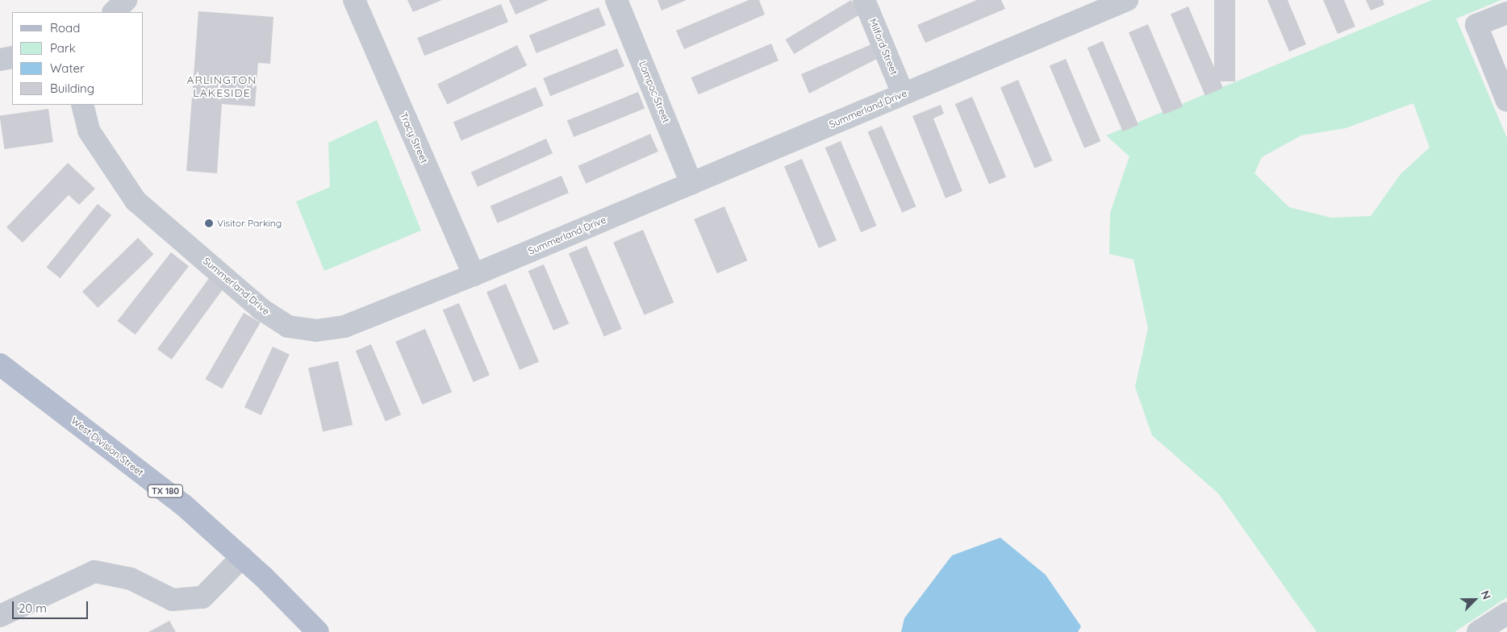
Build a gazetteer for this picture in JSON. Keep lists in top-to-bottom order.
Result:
{
  "streets": {
    "main road": ["West Division Street", "TX 180"],
    "street": [
      "Milford Street",
      "Lompoc Street",
      "Summerland Drive",
      "Tracy Street"
    ]
  },
  "crossings": [
    ["Milford Street", "Summerland Drive"],
    ["Lompoc Street", "Summerland Drive"],
    ["Summerland Drive", "Tracy Street"]
  ],
  "districts": ["ARLINGTON LAKESIDE"],
  "places": ["Visitor Parking"],
  "legend": [
    "Road",
    "Park",
    "Water",
    "Building"
  ],
  "scale_bar": "20 m",
  "north": "top right"
}
